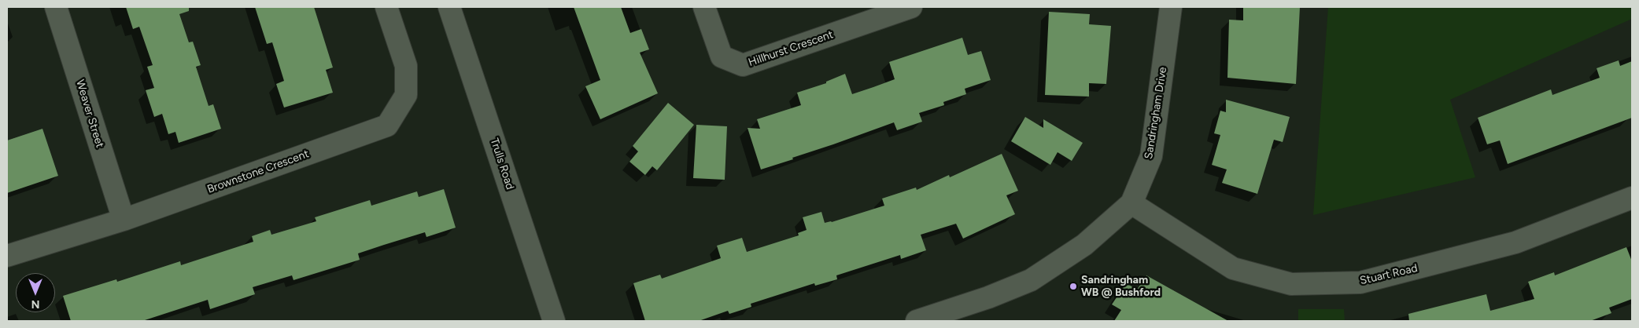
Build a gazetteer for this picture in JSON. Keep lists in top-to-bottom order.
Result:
{
  "streets": {
    "street": [
      "Hillhurst Crescent",
      "Sandringham Drive",
      "Weaver Street",
      "Trulls Road",
      "Brownstone Crescent",
      "Stuart Road"
    ]
  },
  "crossings": [
    ["Sandringham Drive", "Stuart Road"],
    ["Weaver Street", "Brownstone Crescent"]
  ],
  "places": ["Sandringham WB @ Bushford"],
  "north": "bottom"
}
